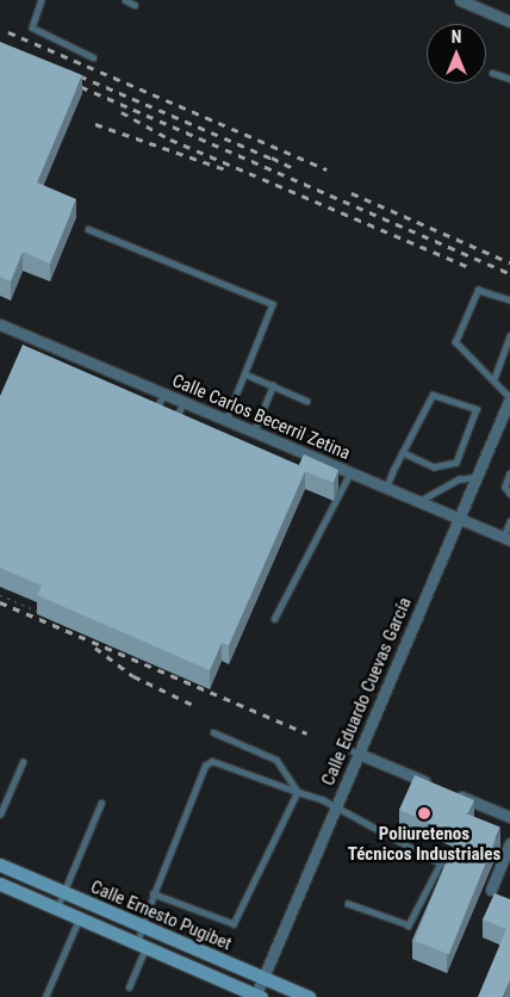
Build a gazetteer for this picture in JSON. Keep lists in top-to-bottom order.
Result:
{
  "streets": {
    "street": ["Calle Carlos Becerril Zetina", "Calle Eduardo Cuevas García", "Calle Ernesto Pugibet"]
  },
  "crossings": [
    ["Calle Carlos Becerril Zetina", "Calle Eduardo Cuevas García"],
    ["Calle Eduardo Cuevas García", "Calle Ernesto Pugibet"]
  ],
  "places": ["Poliuretenos Técnicos Industriales"],
  "north": "top"
}
